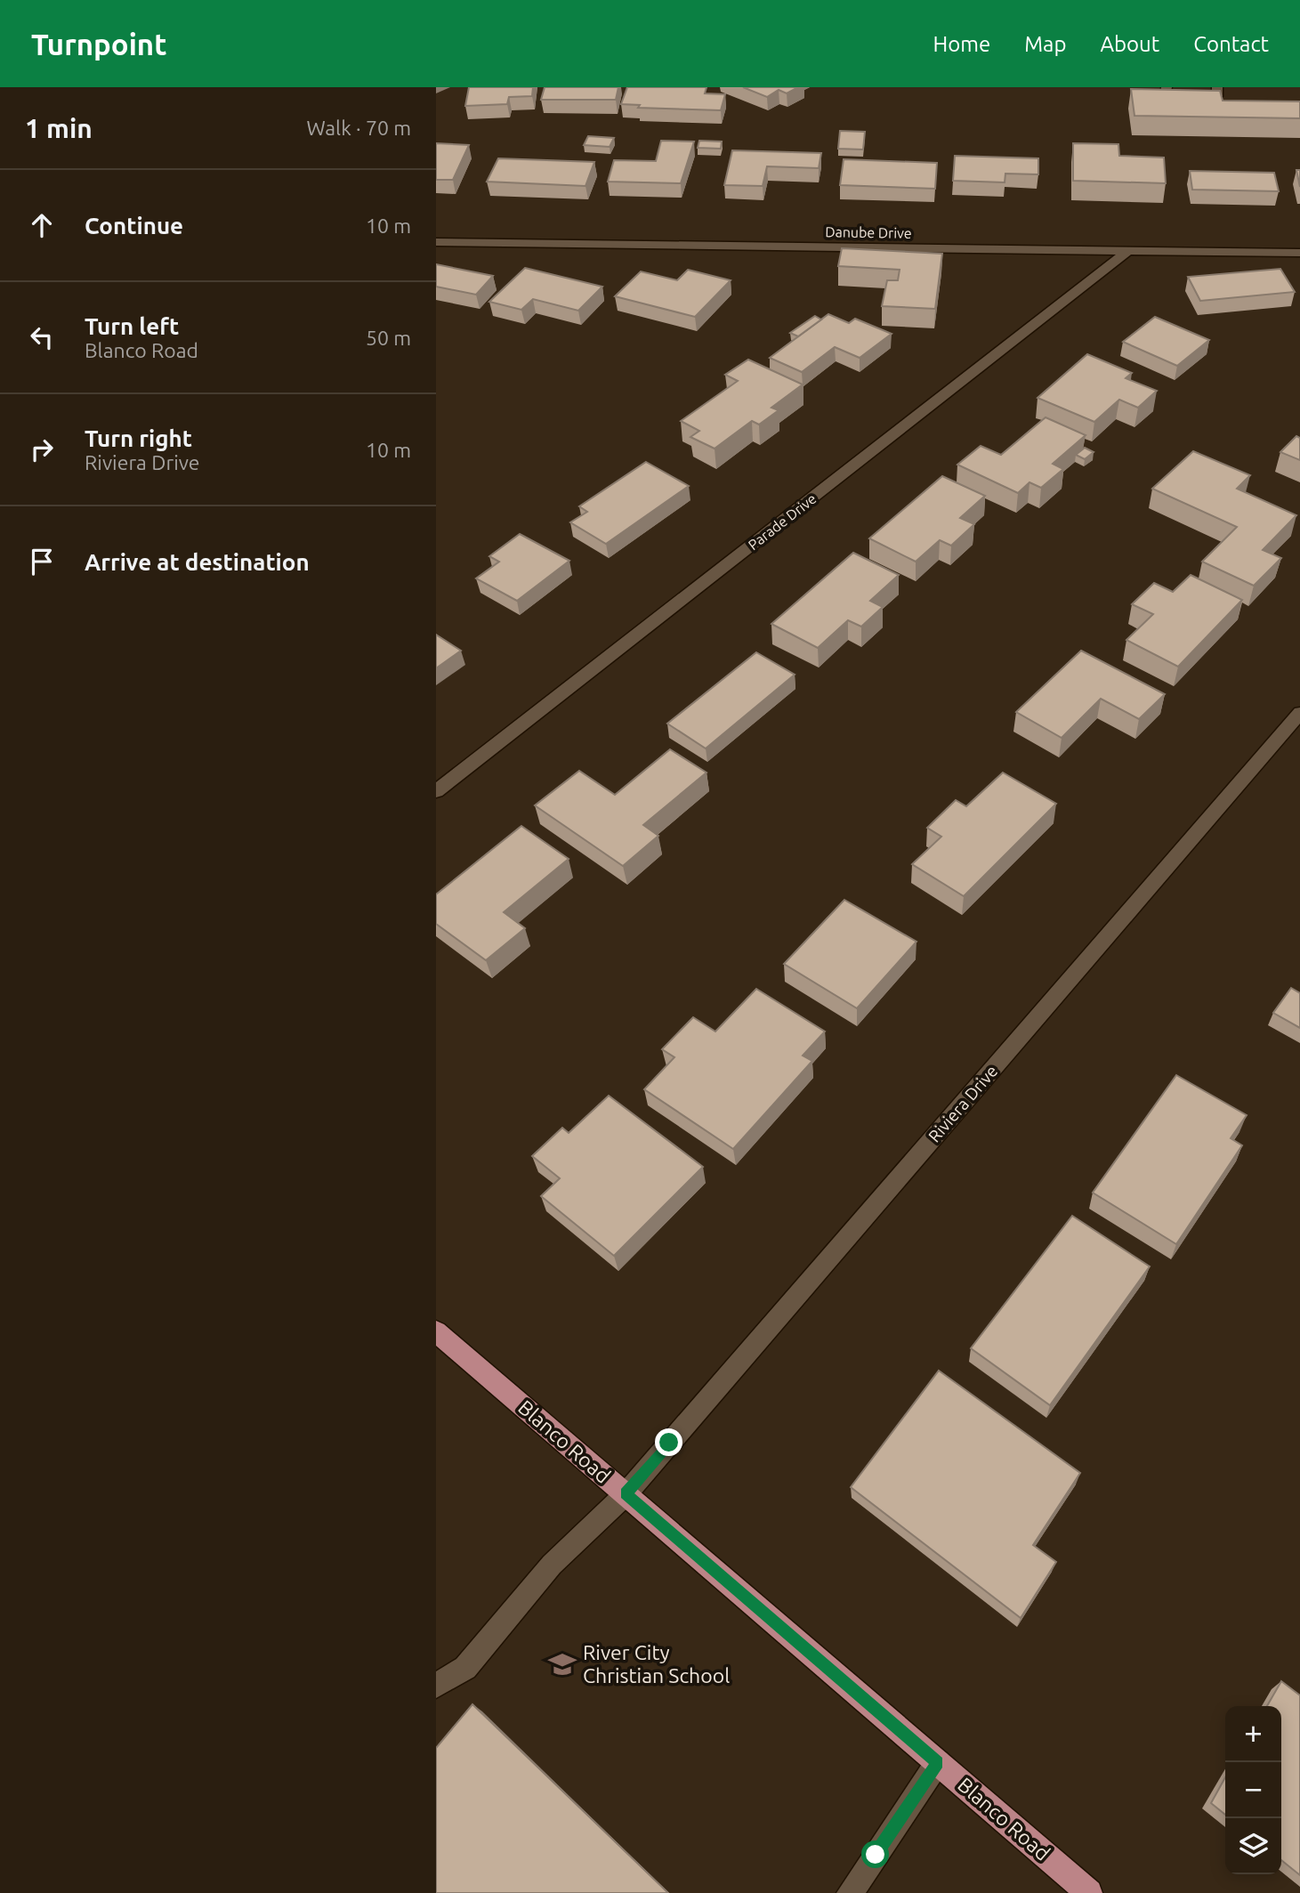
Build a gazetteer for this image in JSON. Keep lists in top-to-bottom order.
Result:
{
  "streets": {
    "main road": ["Blanco Road"],
    "street": ["Danube Drive", "Parade Drive", "Riviera Drive"]
  },
  "crossings": [
    ["Danube Drive", "Parade Drive"],
    ["Riviera Drive", "Blanco Road"]
  ],
  "places": {
    "school or university": ["River City Christian School"]
  },
  "page": {
    "header": "Turnpoint",
    "nav": [
      "Home",
      "Map",
      "About",
      "Contact"
    ],
    "heading": ["1 min", "Walk · 70 m"],
    "list": [
      ["Continue", "10 m"],
      ["Turn left", "Blanco Road", "50 m"],
      ["Turn right", "Riviera Drive", "10 m"],
      "Arrive at destination"
    ],
    "map_buttons": ["+", "−"]
  }
}
